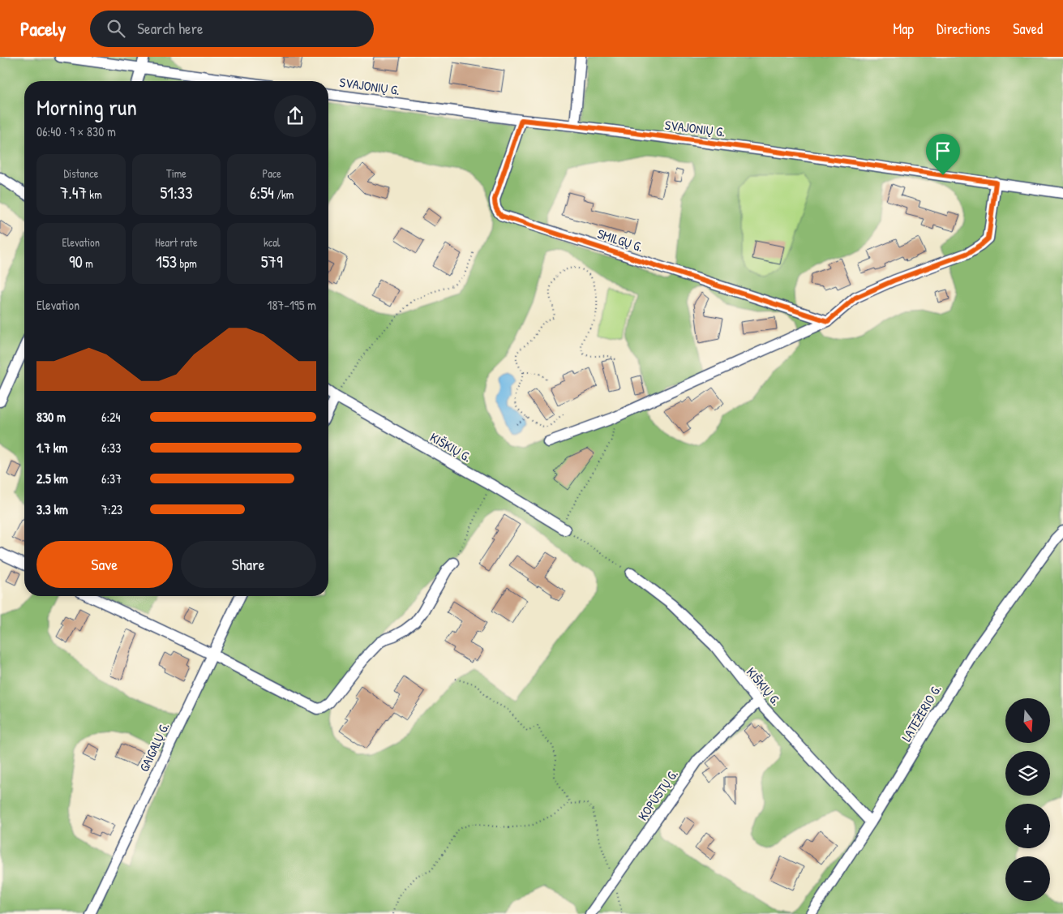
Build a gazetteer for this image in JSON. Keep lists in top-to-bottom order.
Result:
{
  "streets": {
    "street": [
      "SVAJONIŲ G.",
      "SMILGŲ G.",
      "KIŠKIŲ G.",
      "LATEŽERIO G.",
      "GAIGALŲ G.",
      "KOPŪSTŲ G."
    ]
  },
  "crossings": [
    ["SVAJONIŲ G.", "SMILGŲ G."],
    ["KIŠKIŲ G.", "LATEŽERIO G."],
    ["KIŠKIŲ G.", "KOPŪSTŲ G."]
  ],
  "north": "bottom",
  "page": {
    "header": "Pacely",
    "search": "Search here",
    "nav": ["Map", "Directions", "Saved"],
    "heading": ["Morning run", "06:40 · 9 × 830 m"],
    "stats": [
      ["Distance", "7.47 km"],
      ["Time", "51:33"],
      ["Pace", "6:54 /km"],
      ["Elevation", "90 m"],
      ["Heart rate", "153 bpm"],
      ["kcal", "579"]
    ],
    "chart": ["Elevation", "187–195 m"],
    "list": [
      {
        "name": "830 m",
        "note": "6:24"
      },
      {
        "name": "1.7 km",
        "note": "6:33"
      },
      {
        "name": "2.5 km",
        "note": "6:37"
      },
      {
        "name": "3.3 km",
        "note": "7:23"
      }
    ],
    "buttons": ["Save", "Share"],
    "map_buttons": ["+", "−"]
  }
}
